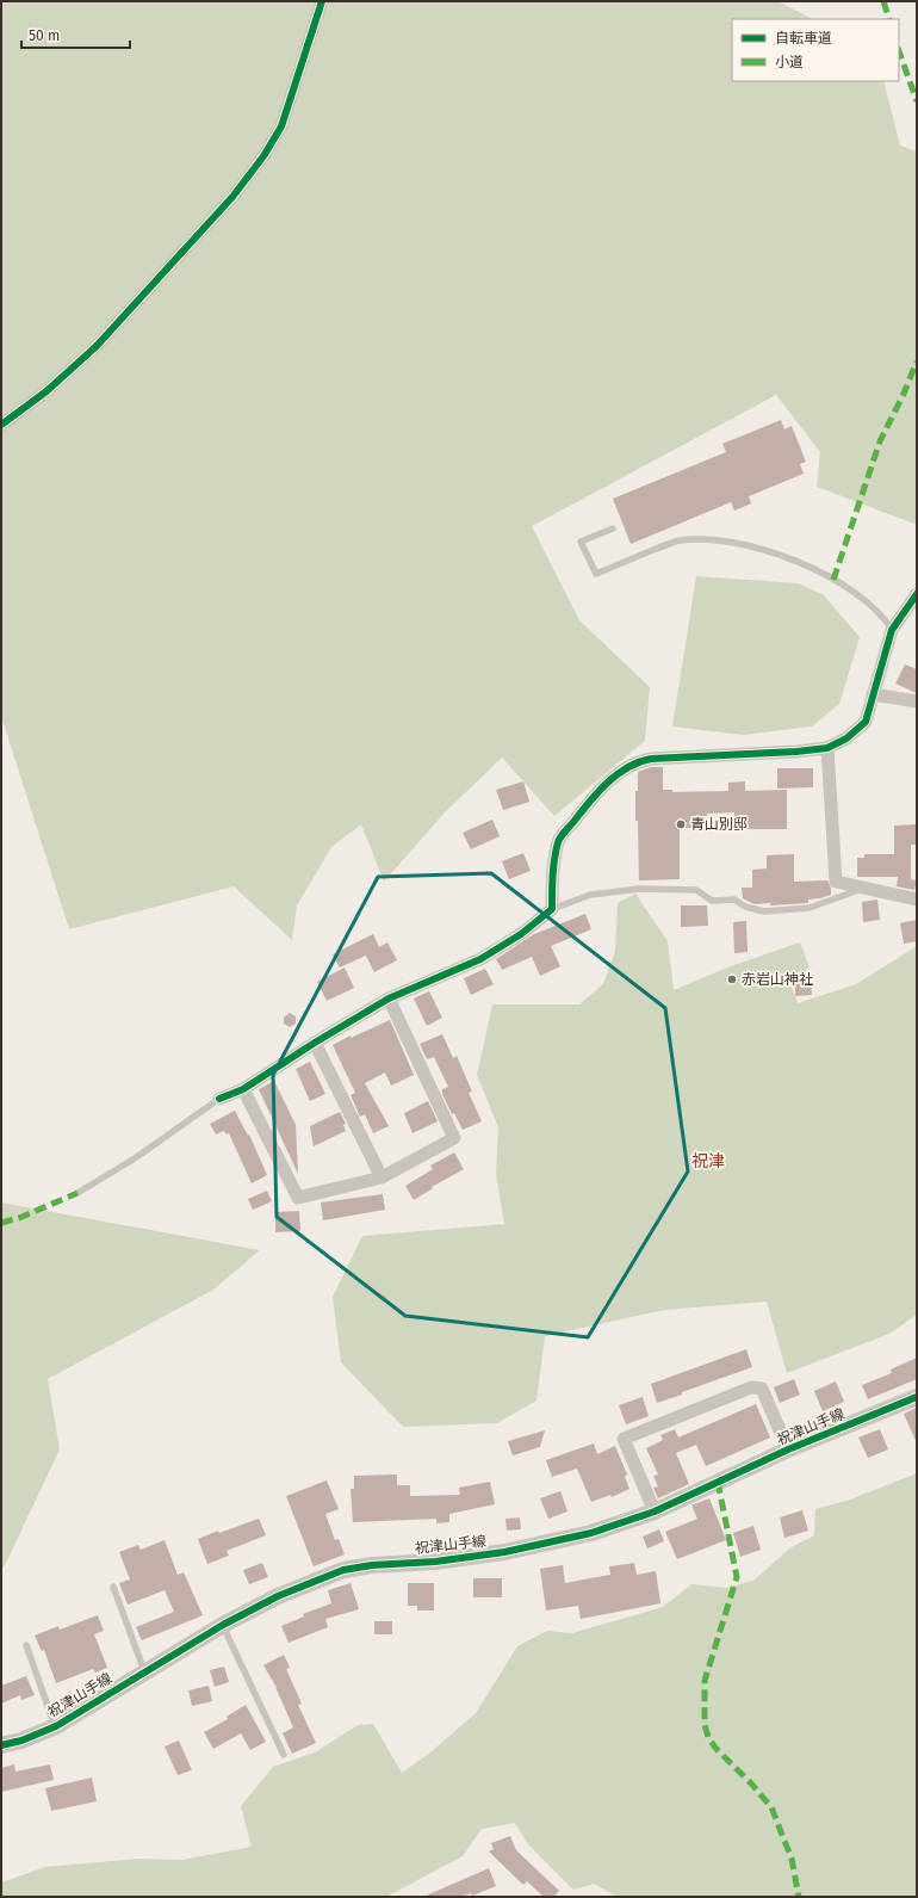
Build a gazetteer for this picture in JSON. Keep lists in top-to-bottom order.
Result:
{
  "streets": {
    "street": ["祝津山手線"]
  },
  "districts": ["祝津"],
  "places": ["青山別邸", "赤岩山神社"],
  "legend": ["自転車道", "小道"],
  "scale_bar": "50 m"
}
